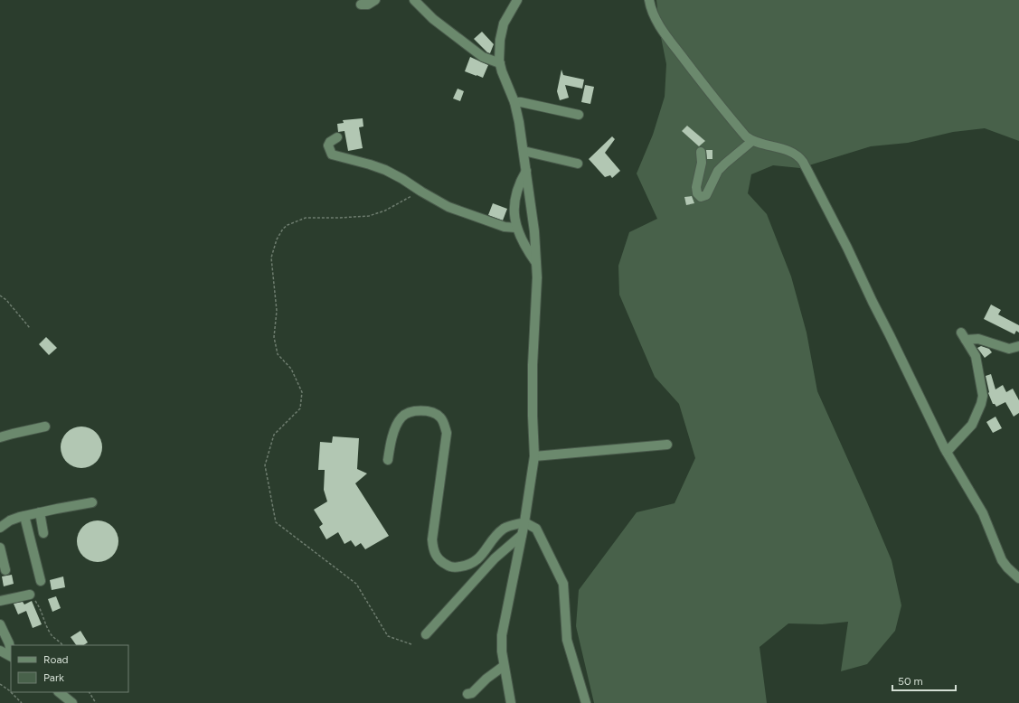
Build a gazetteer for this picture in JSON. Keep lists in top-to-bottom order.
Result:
{
  "legend": ["Road", "Park"],
  "scale_bar": "50 m"
}
